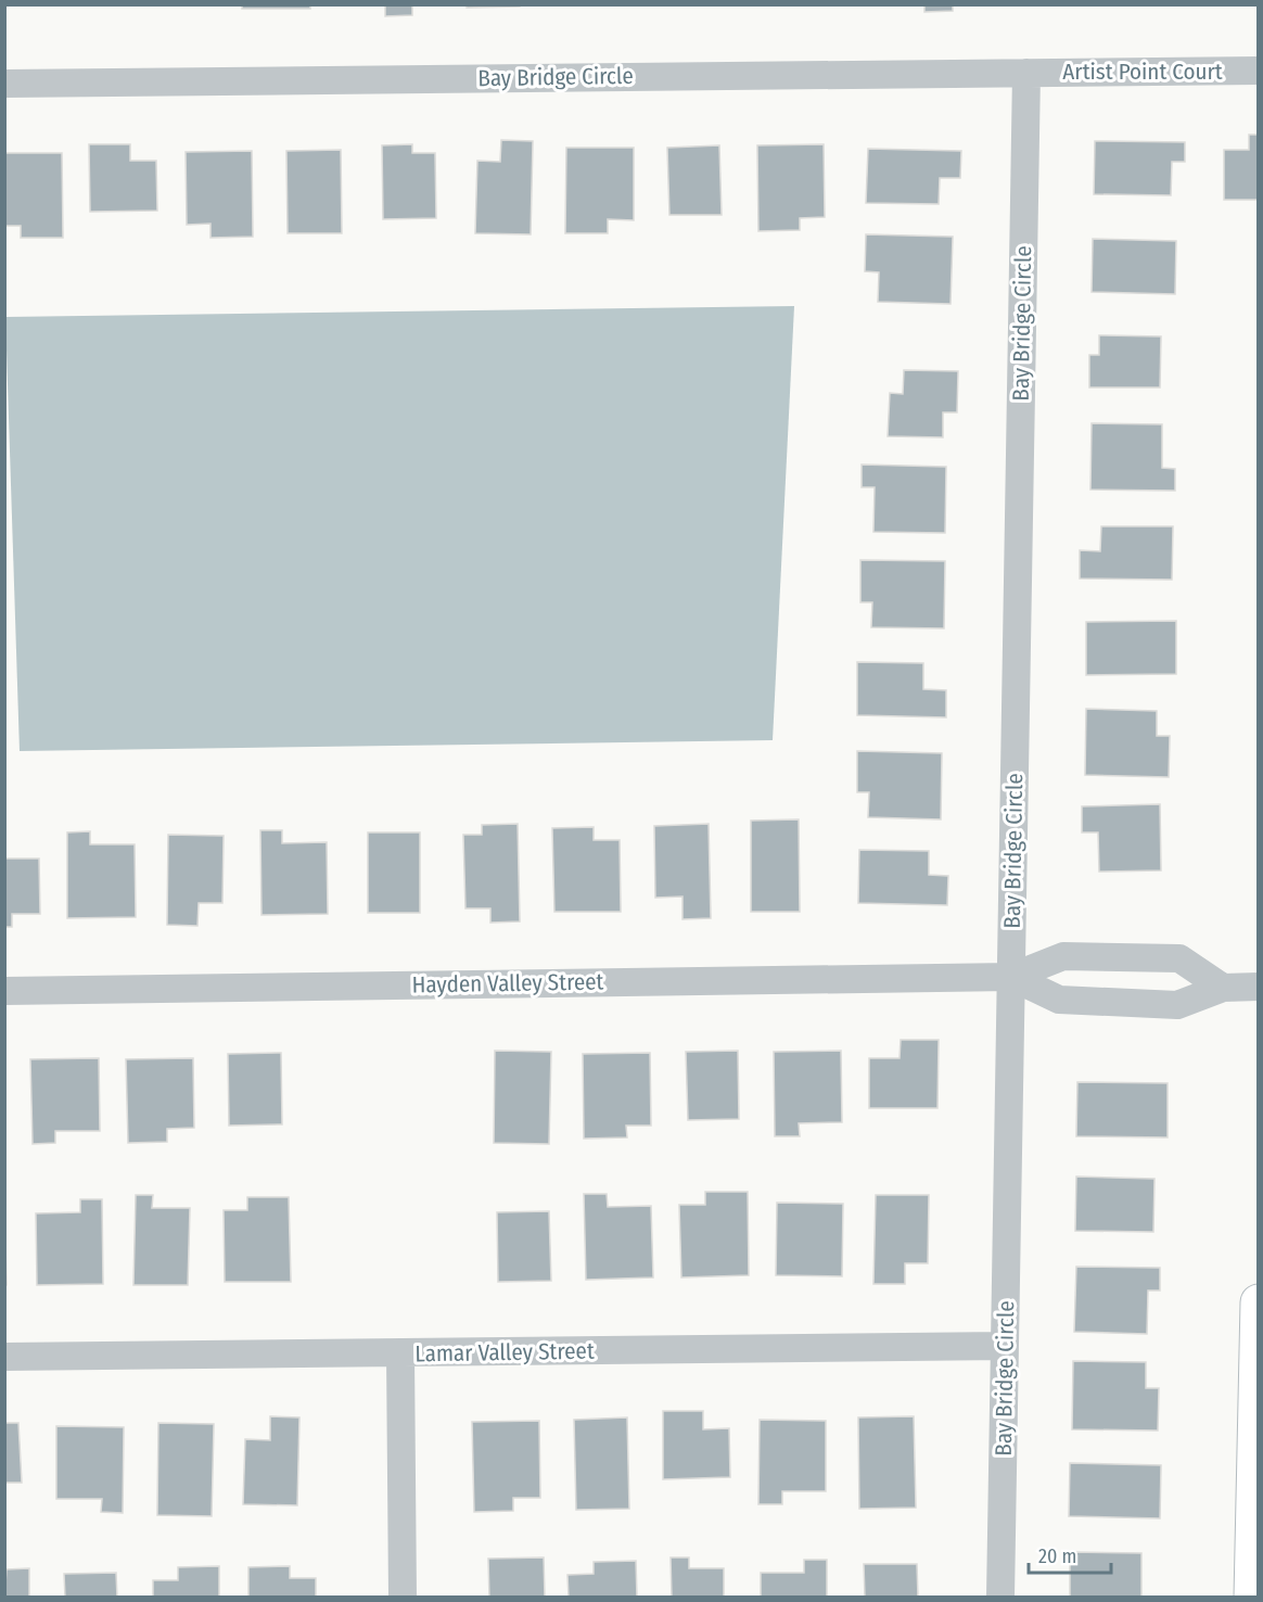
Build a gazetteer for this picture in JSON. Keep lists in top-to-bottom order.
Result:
{
  "streets": {
    "street": [
      "Artist Point Court",
      "Bay Bridge Circle",
      "Hayden Valley Street",
      "Lamar Valley Street"
    ]
  },
  "crossings": [
    ["Artist Point Court", "Bay Bridge Circle"],
    ["Bay Bridge Circle", "Hayden Valley Street"],
    ["Bay Bridge Circle", "Lamar Valley Street"]
  ],
  "scale_bar": "20 m"
}
